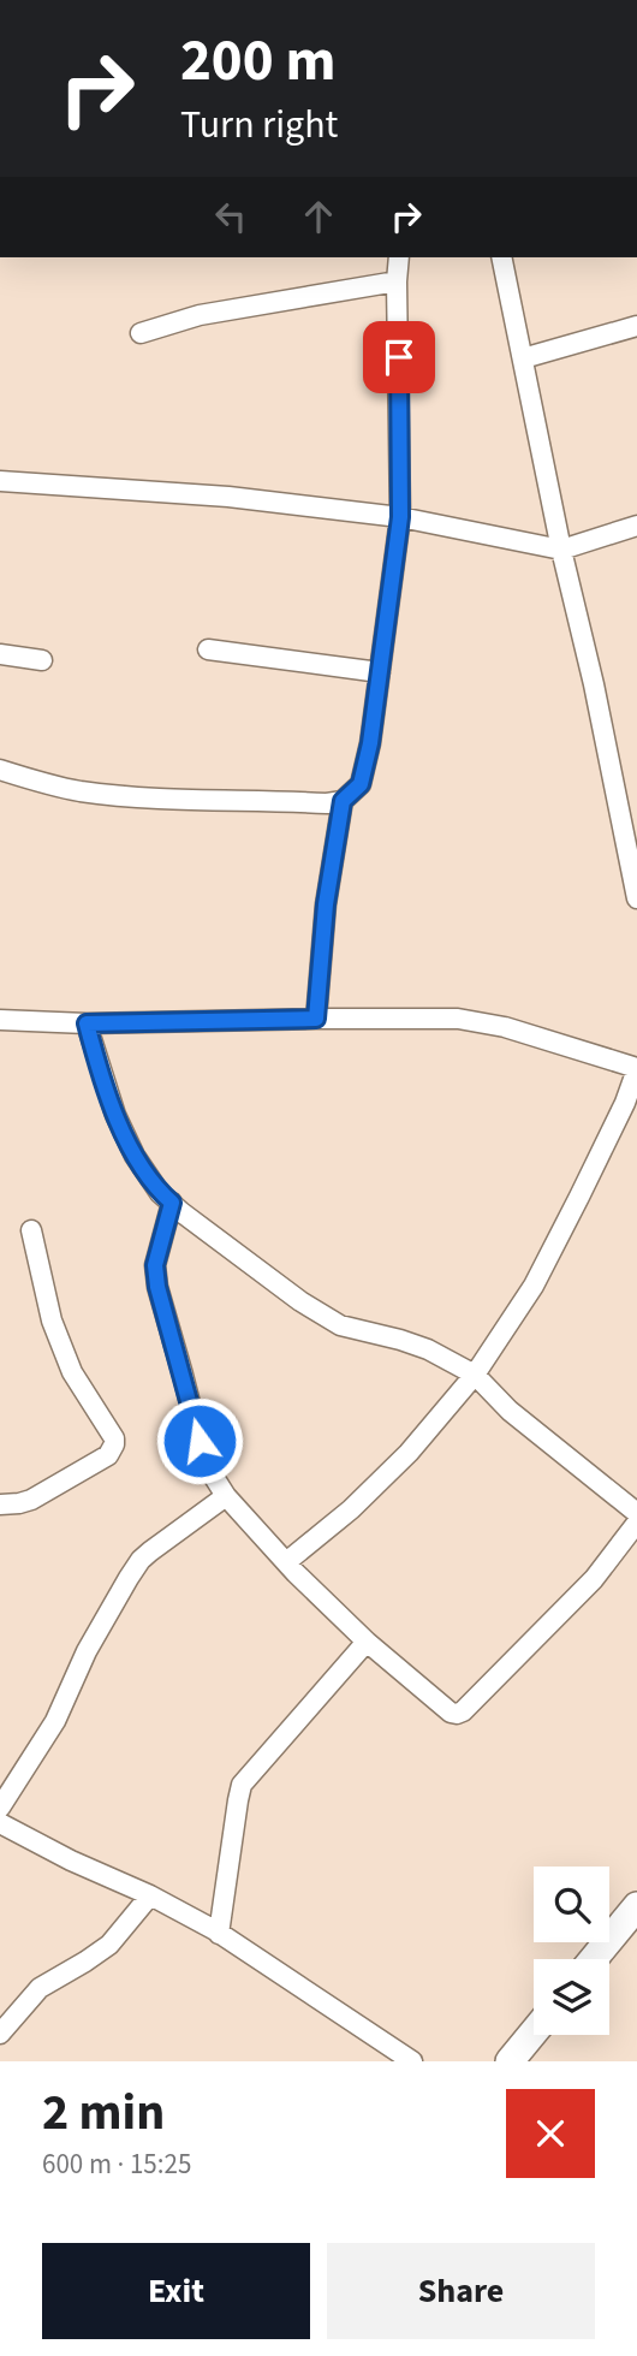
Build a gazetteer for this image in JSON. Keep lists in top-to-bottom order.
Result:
{
  "page": {
    "turn": ["200 m", "Turn right"],
    "heading": ["2 min", "600 m · 15:25"],
    "buttons": ["Exit", "Share"]
  }
}
